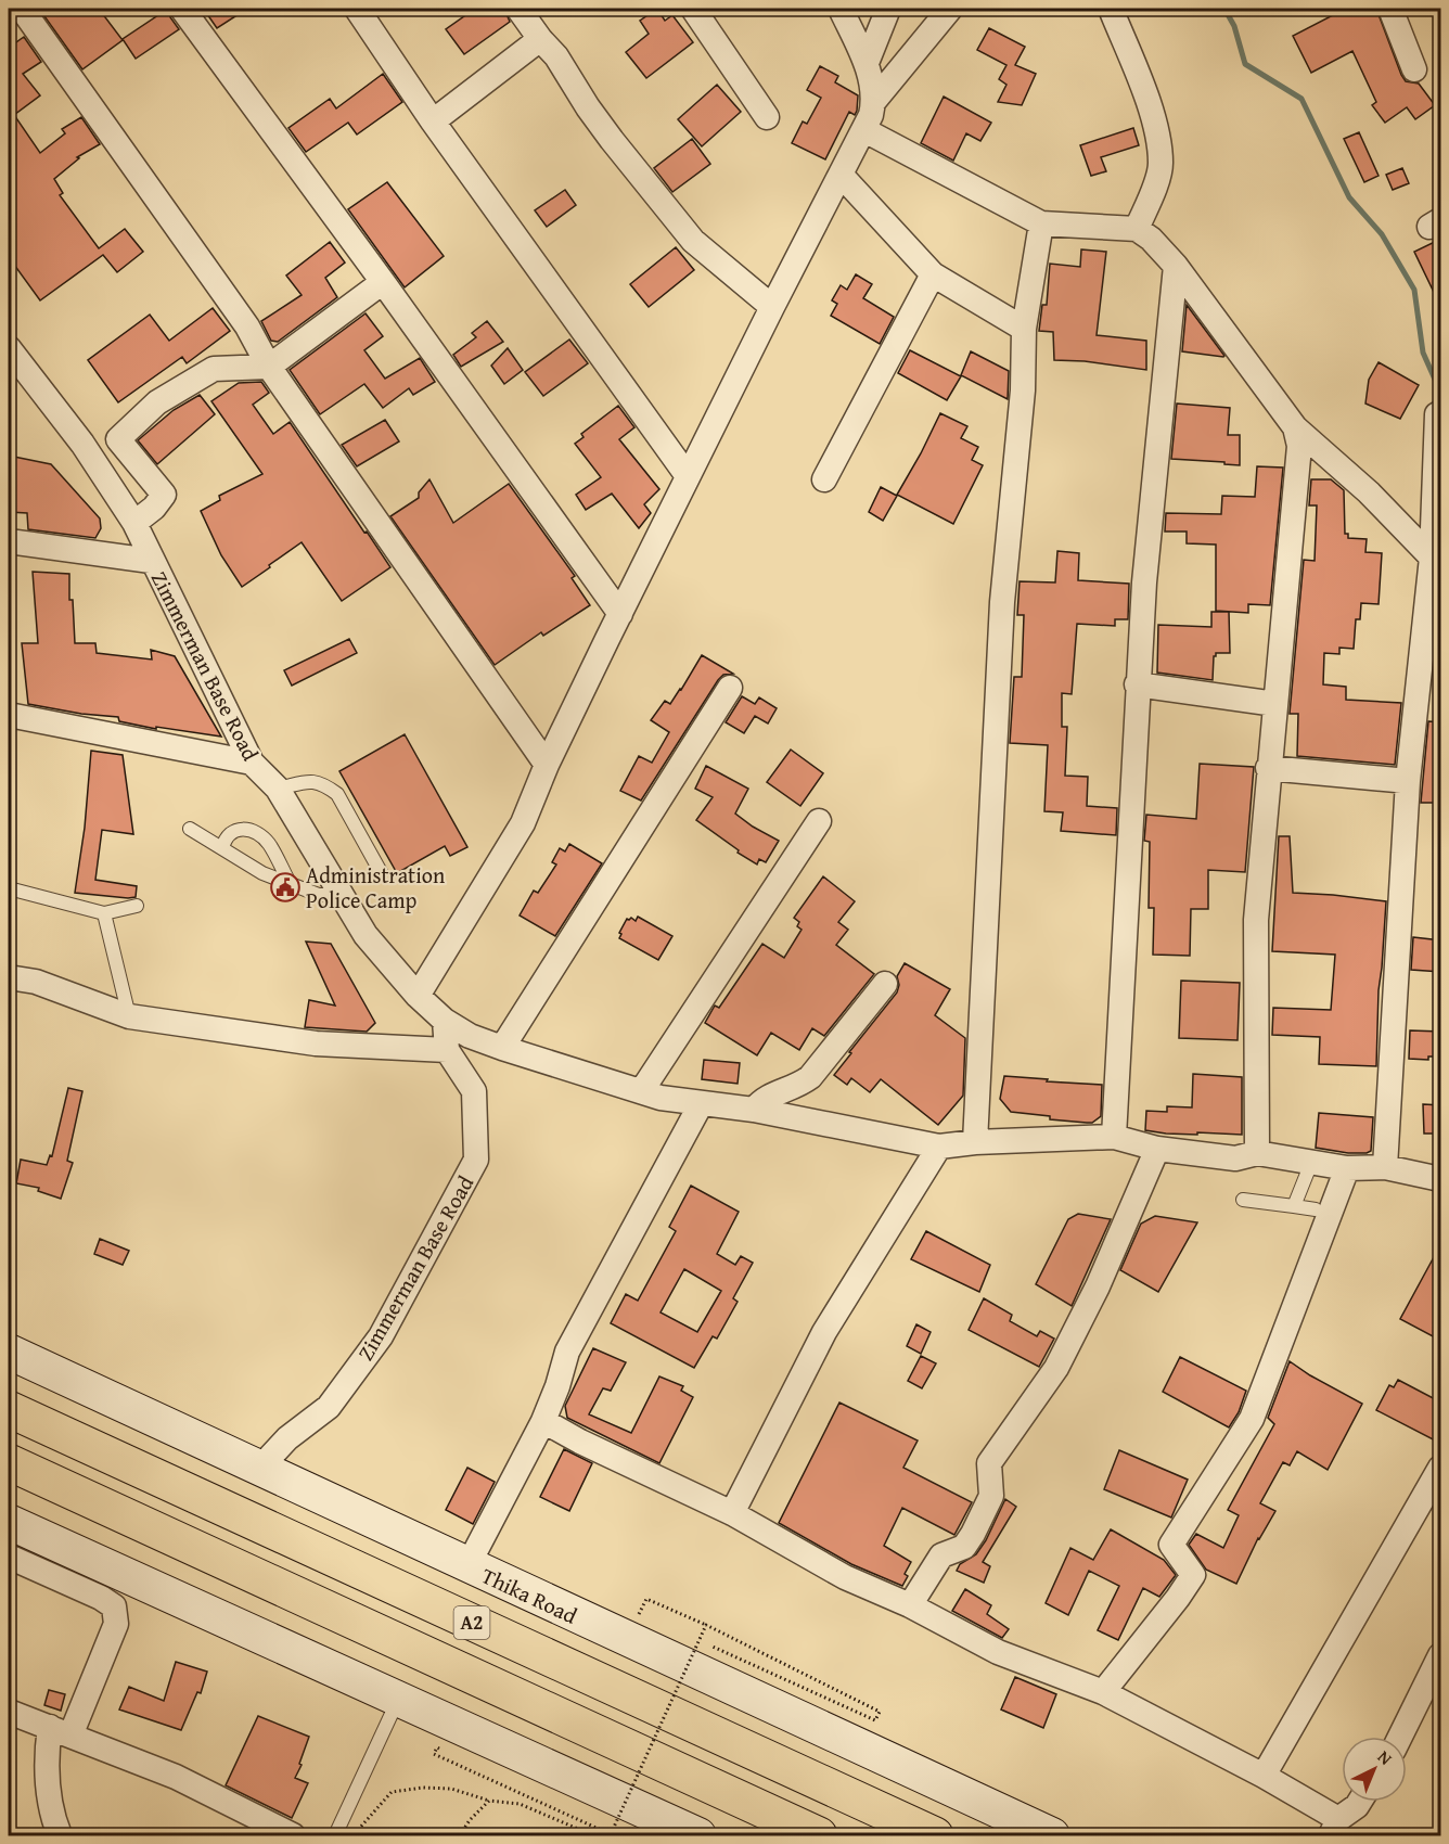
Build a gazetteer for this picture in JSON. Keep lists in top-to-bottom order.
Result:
{
  "streets": {
    "highway": ["A2"],
    "main road": ["Thika Road"],
    "street": ["Zimmerman Base Road"]
  },
  "crossings": [
    ["Zimmerman Base Road", "Thika Road"]
  ],
  "places": {
    "public building": ["Administration Police Camp"]
  },
  "north": "top right"
}
